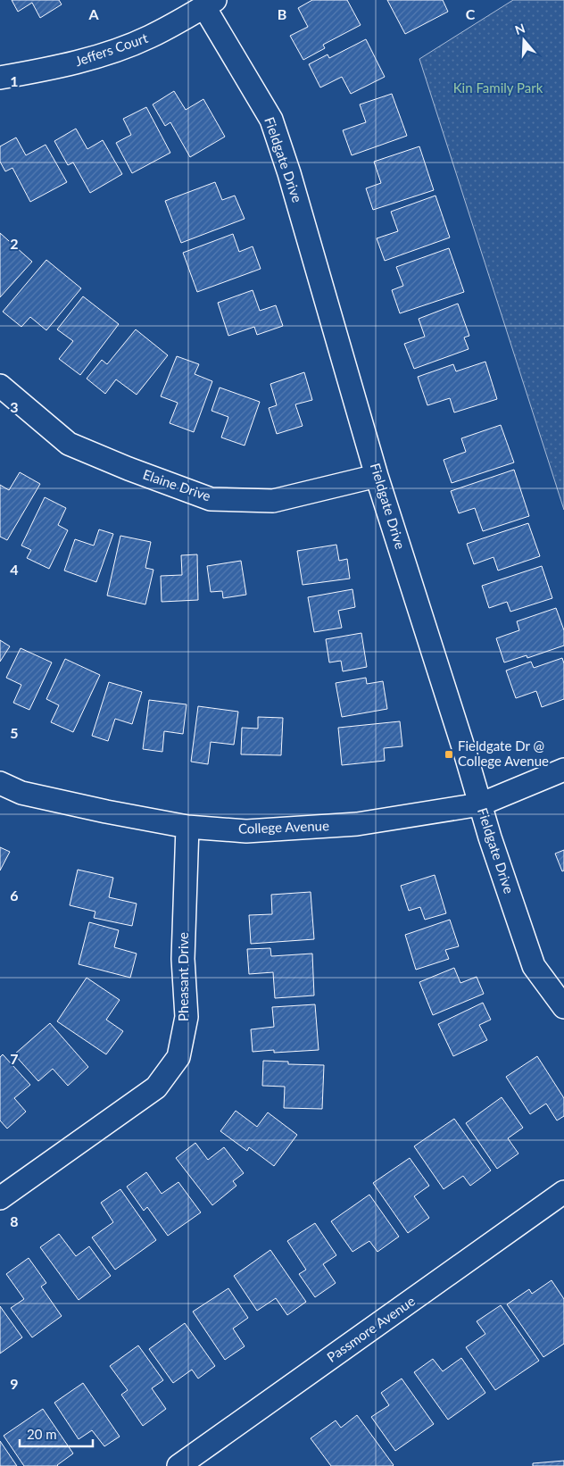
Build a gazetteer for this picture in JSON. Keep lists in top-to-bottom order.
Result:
{
  "streets": {
    "street": [
      "Jeffers Court",
      "Fieldgate Drive",
      "Elaine Drive",
      "College Avenue",
      "Pheasant Drive",
      "Passmore Avenue"
    ]
  },
  "crossings": [
    ["Jeffers Court", "Fieldgate Drive"],
    ["Fieldgate Drive", "Elaine Drive"],
    ["Fieldgate Drive", "College Avenue"],
    ["College Avenue", "Pheasant Drive"]
  ],
  "parks": ["Kin Family Park"],
  "places": {
    "transit": ["Fieldgate Dr @ College Avenue"]
  },
  "scale_bar": "20 m",
  "north": "top",
  "grid": {
    "columns": ["A", "B", "C"],
    "rows": [
      "1",
      "2",
      "3",
      "4",
      "5",
      "6",
      "7",
      "8",
      "9"
    ]
  }
}
